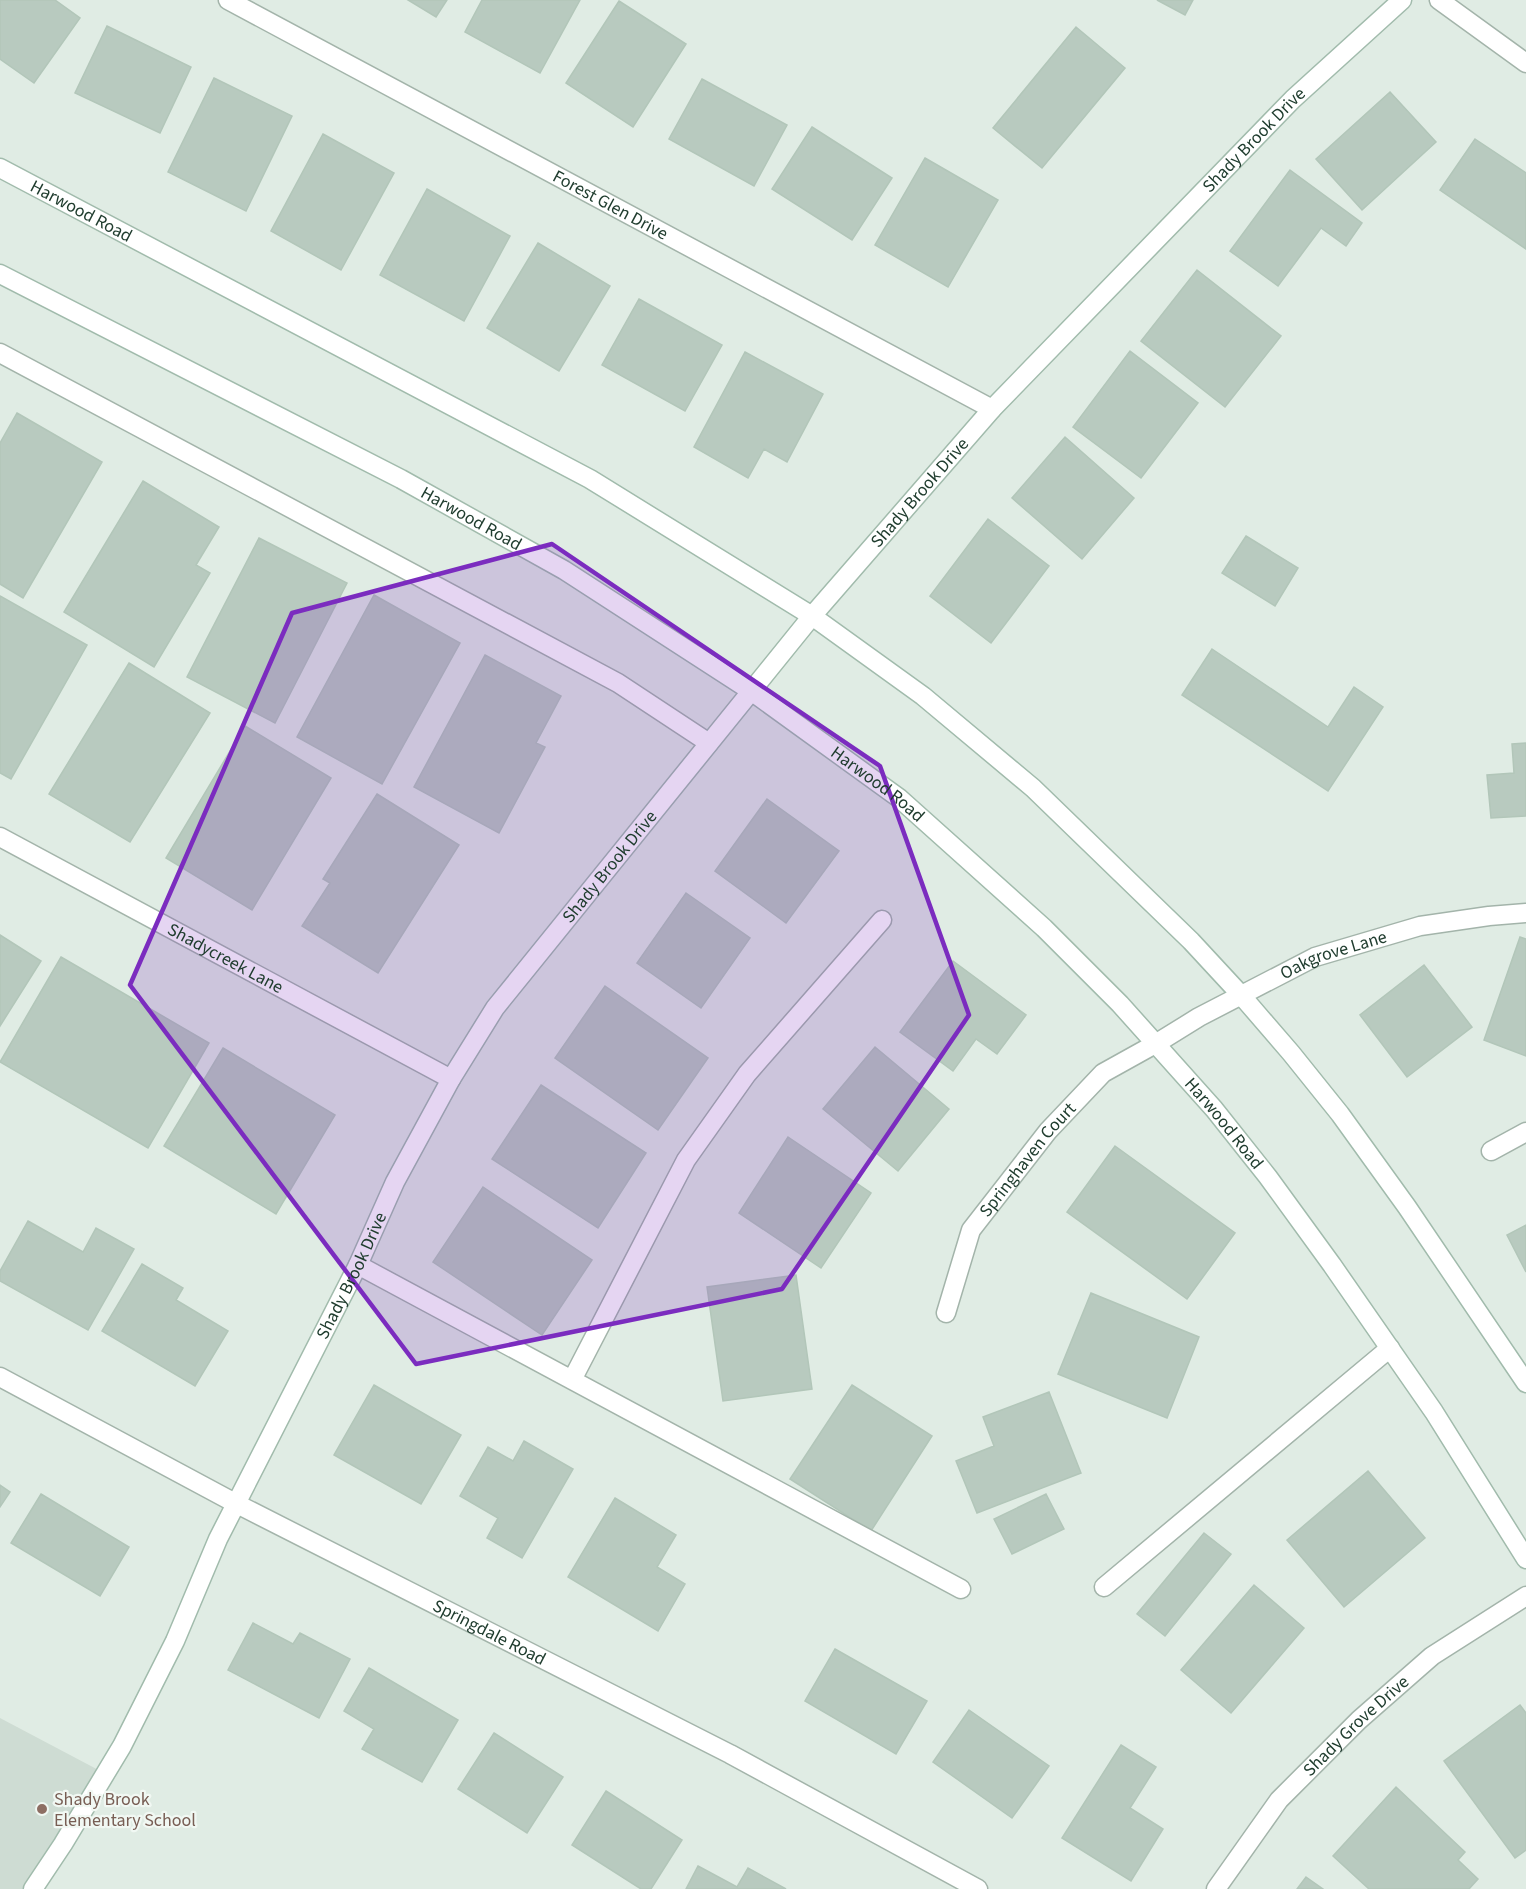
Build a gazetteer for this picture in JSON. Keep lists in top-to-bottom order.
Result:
{
  "streets": {
    "street": [
      "Shady Brook Drive",
      "Forest Glen Drive",
      "Harwood Road",
      "Oakgrove Lane",
      "Shadycreek Lane",
      "Springhaven Court",
      "Springdale Road",
      "Shady Grove Drive"
    ]
  },
  "crossings": [
    ["Shady Brook Drive", "Forest Glen Drive"],
    ["Shady Brook Drive", "Harwood Road"],
    ["Shady Brook Drive", "Shadycreek Lane"],
    ["Shady Brook Drive", "Springdale Road"],
    ["Harwood Road", "Oakgrove Lane"],
    ["Harwood Road", "Springhaven Court"],
    ["Oakgrove Lane", "Springhaven Court"]
  ],
  "places": ["Shady Brook Elementary School"]
}
